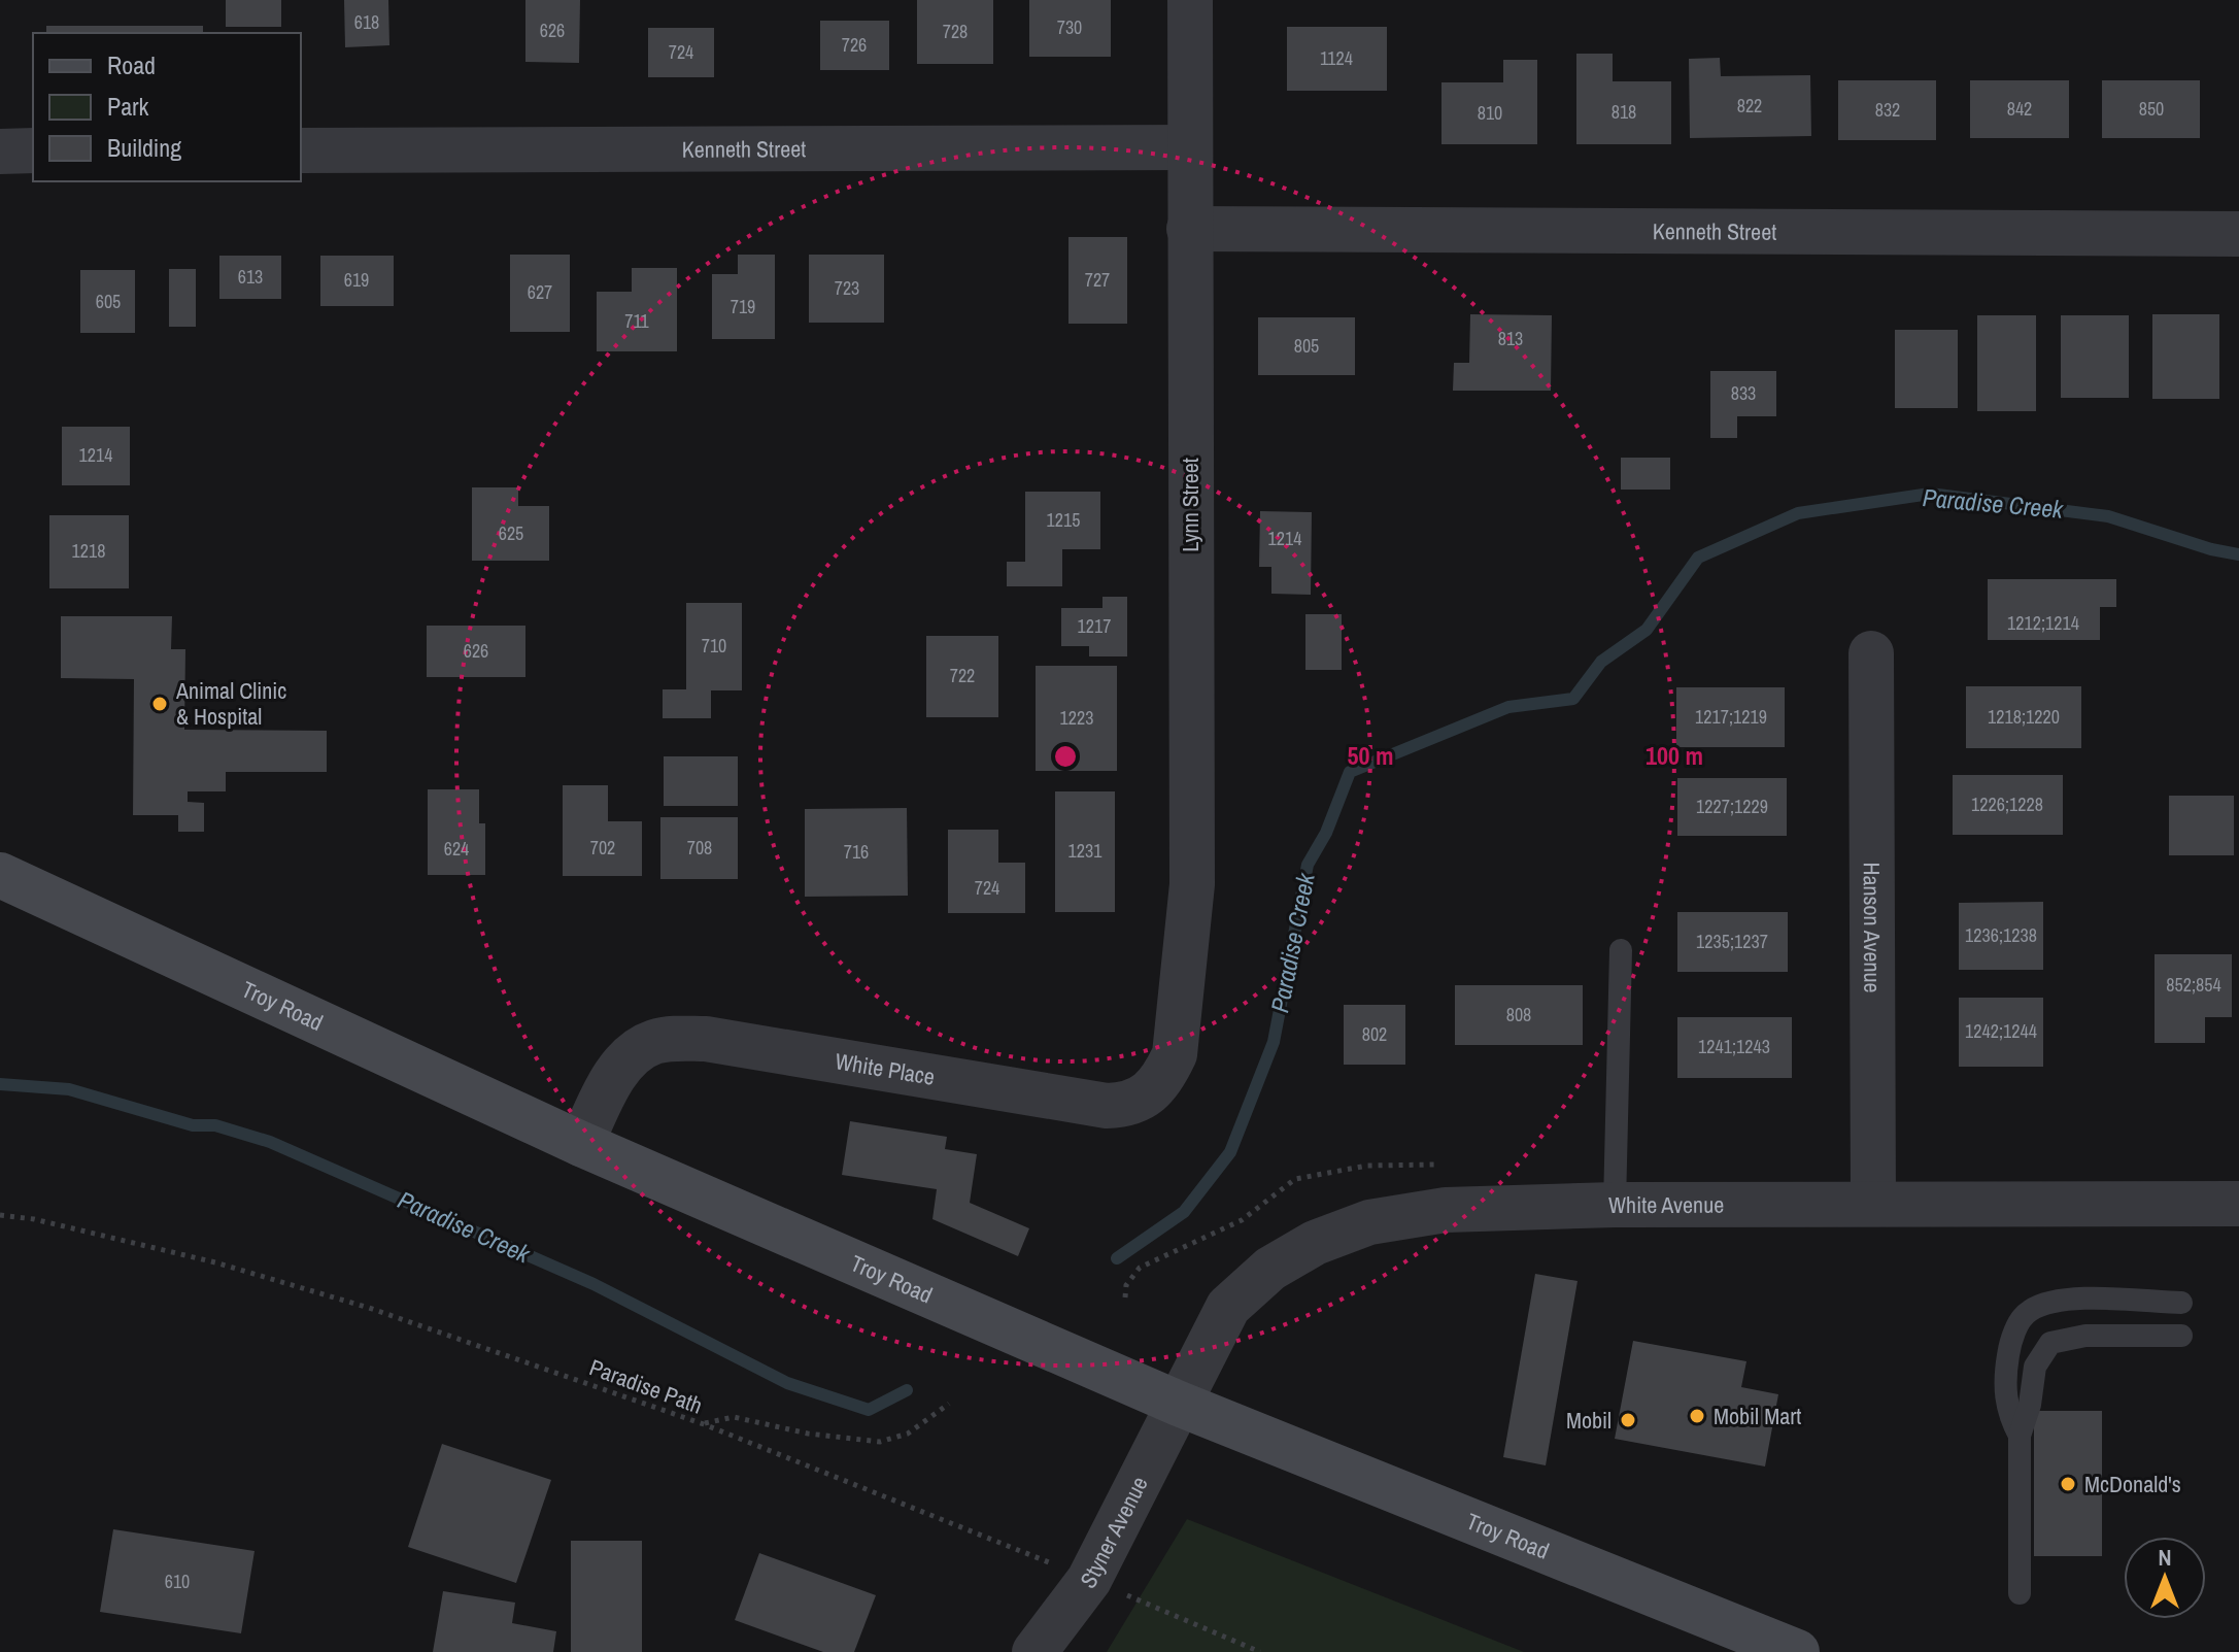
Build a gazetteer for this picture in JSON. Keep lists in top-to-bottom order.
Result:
{
  "streets": {
    "main road": ["Troy Road"],
    "street": [
      "Kenneth Street",
      "Lynn Street",
      "Hanson Avenue",
      "White Place",
      "White Avenue",
      "Styner Avenue"
    ],
    "path": ["Paradise Path"]
  },
  "crossings": [
    ["Kenneth Street", "Lynn Street"],
    ["Lynn Street", "White Place"],
    ["Hanson Avenue", "White Avenue"],
    ["Troy Road", "White Place"],
    ["Troy Road", "White Avenue"],
    ["Troy Road", "Styner Avenue"],
    ["White Avenue", "Styner Avenue"],
    ["Paradise Path", "Styner Avenue"]
  ],
  "water": ["Paradise Creek"],
  "places": [
    "Animal Clinic & Hospital",
    "Mobil Mart",
    "Mobil",
    "McDonald's"
  ],
  "house_numbers": [
    "618",
    "730",
    "626",
    "728",
    "726",
    "724",
    "1124",
    "822",
    "842",
    "850",
    "832",
    "818",
    "810",
    "613",
    "619",
    "727",
    "723",
    "627",
    "605",
    "719",
    "711",
    "813",
    "805",
    "833",
    "1214",
    "1215",
    "625",
    "1214",
    "1218",
    "1212;1214",
    "1217",
    "710",
    "626",
    "722",
    "1217;1219",
    "1218;1220",
    "1223",
    "1226;1228",
    "1227;1229",
    "702",
    "708",
    "624",
    "1231",
    "716",
    "724",
    "1236;1238",
    "1235;1237",
    "852;854",
    "808",
    "1242;1244",
    "802",
    "1241;1243",
    "610"
  ],
  "legend": ["Road", "Park", "Building"],
  "north": "top",
  "rings": ["50 m", "100 m"]
}
